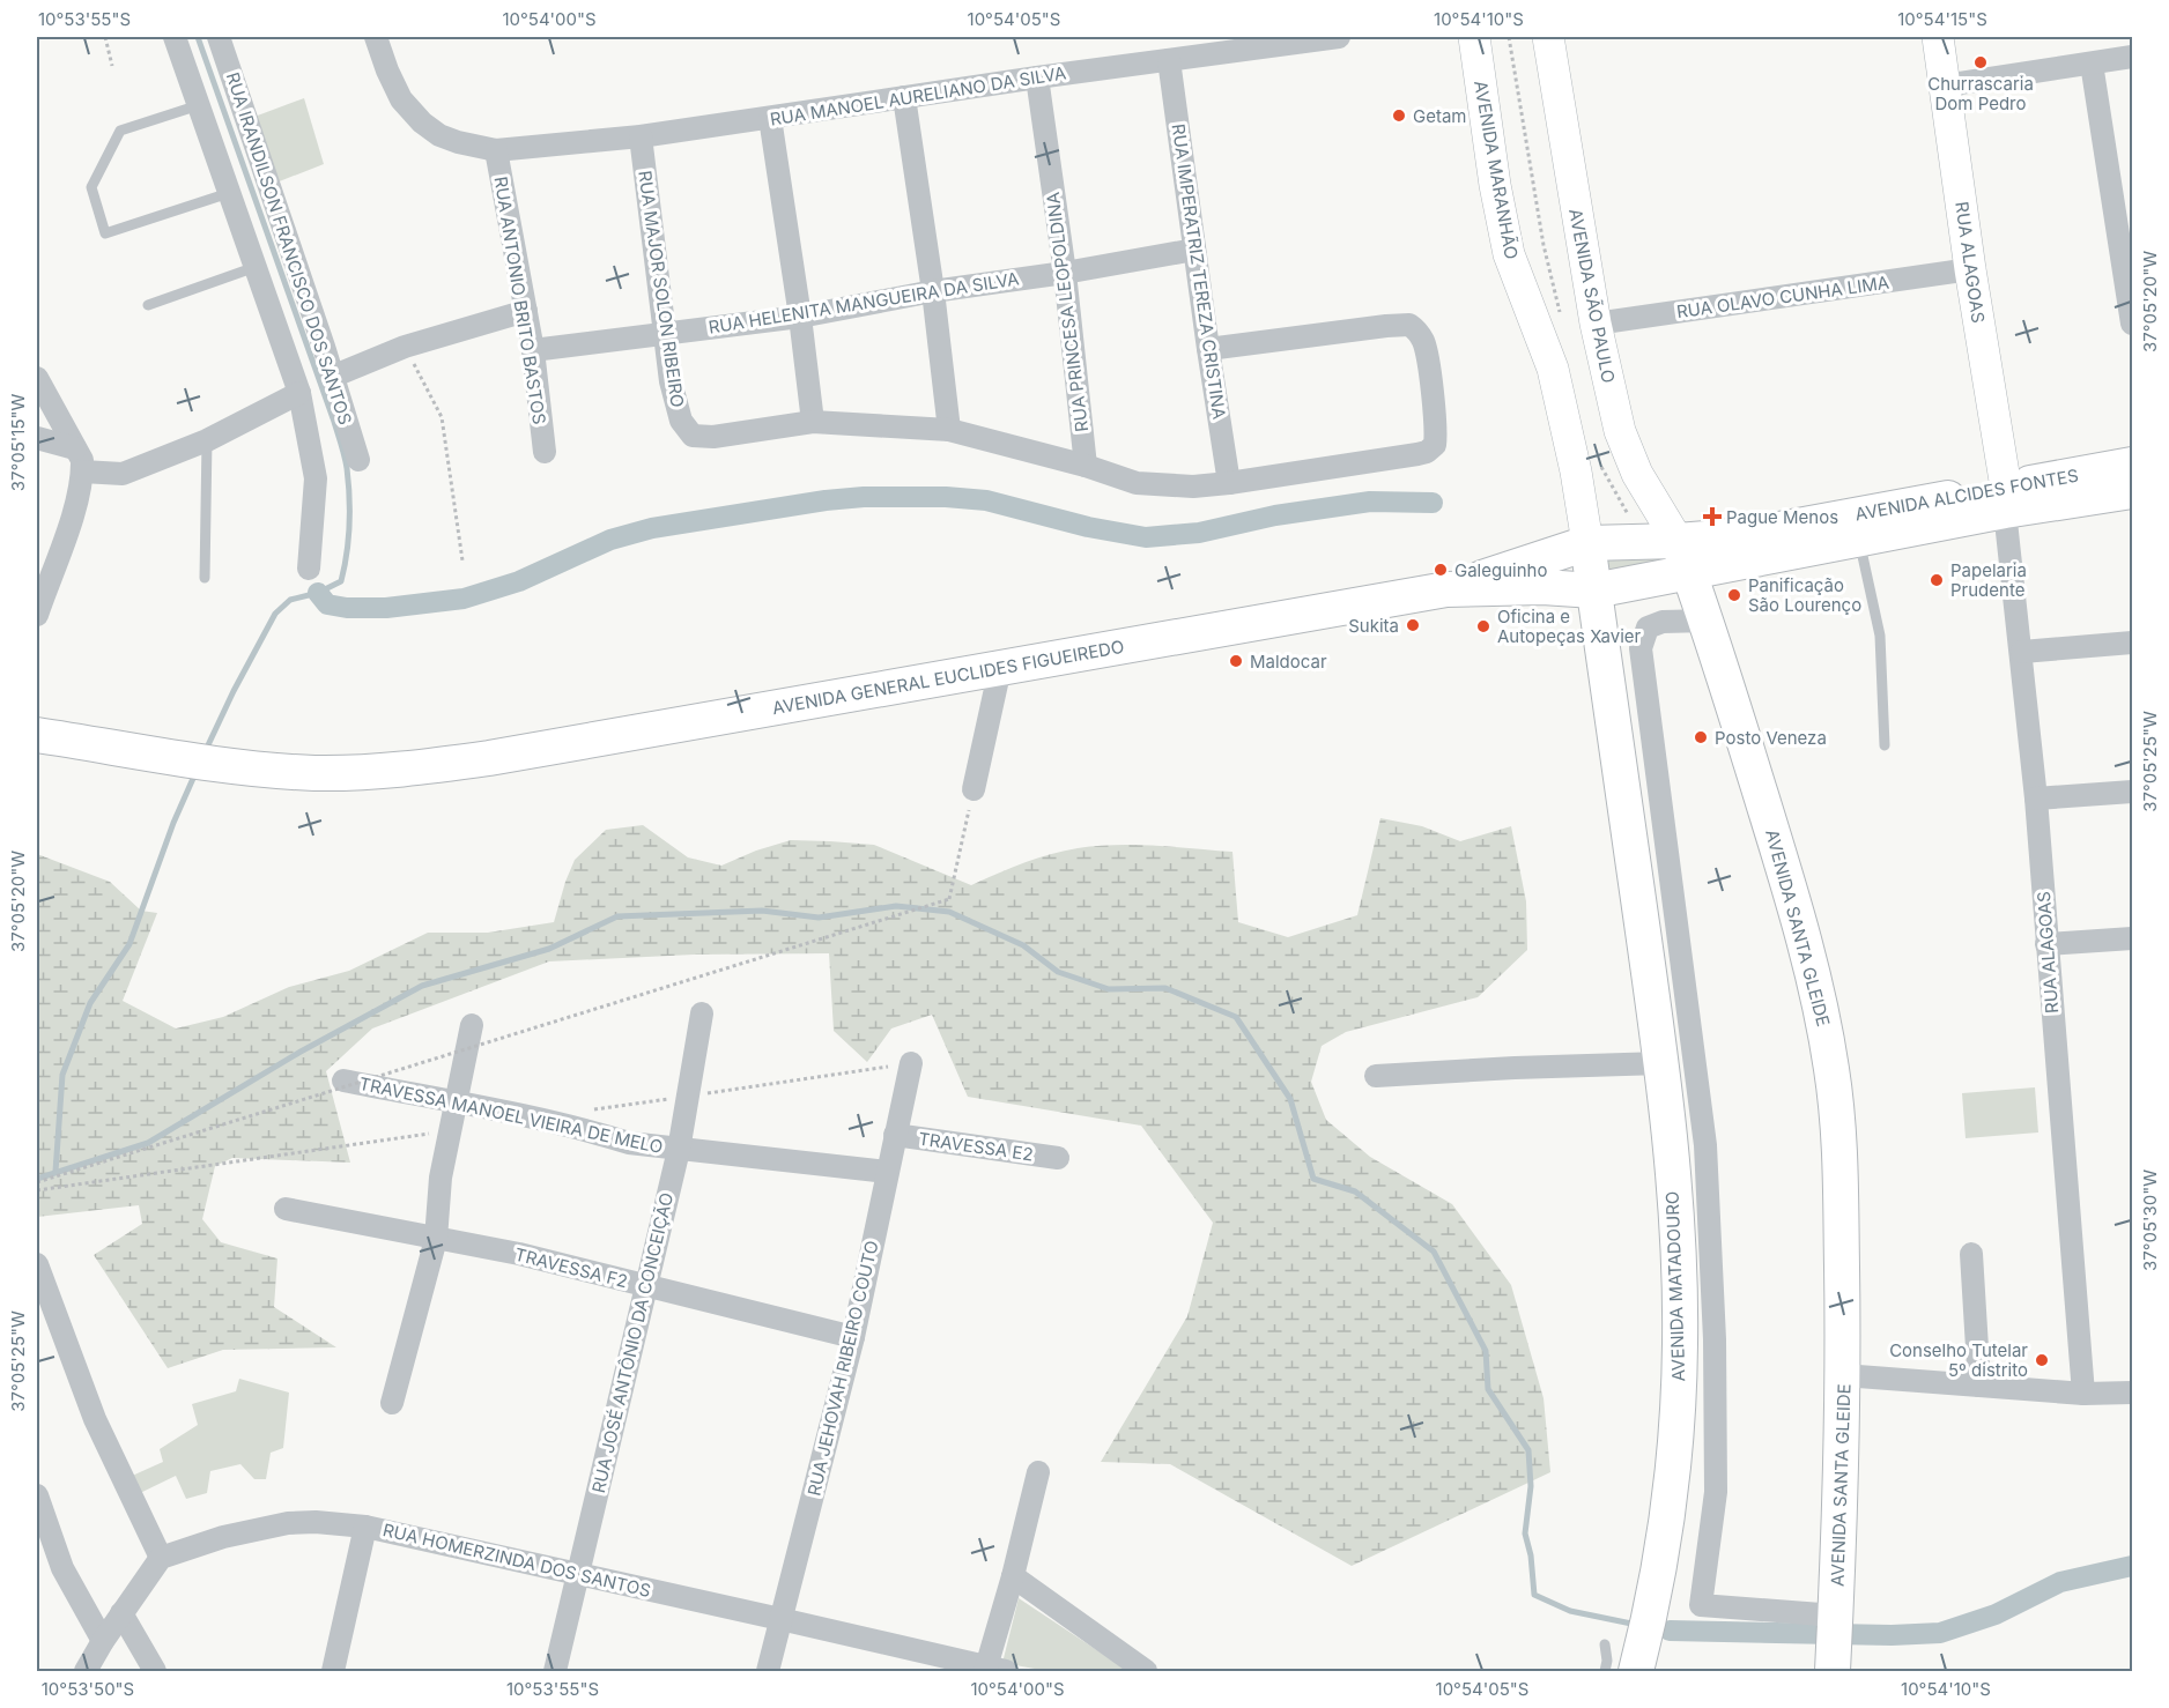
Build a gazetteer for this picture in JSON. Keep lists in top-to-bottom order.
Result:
{
  "streets": {
    "main road": [
      "AVENIDA MARANHÃO",
      "RUA ALAGOAS",
      "AVENIDA SÃO PAULO",
      "AVENIDA ALCIDES FONTES",
      "AVENIDA GENERAL EUCLIDES FIGUEIREDO",
      "AVENIDA SANTA GLEIDE",
      "AVENIDA MATADOURO"
    ],
    "street": [
      "RUA MANOEL AURELIANO DA SILVA",
      "RUA IRANDILSON FRANCISCO DOS SANTOS",
      "RUA IMPERATRIZ TEREZA CRISTINA",
      "RUA MAJOR SOLON RIBEIRO",
      "RUA OLAVO CUNHA LIMA",
      "RUA ANTONIO BRITO BASTOS",
      "RUA HELENITA MANGUEIRA DA SILVA",
      "RUA PRINCESA LEOPOLDINA",
      "TRAVESSA MANOEL VIEIRA DE MELO",
      "TRAVESSA E2",
      "TRAVESSA F2",
      "RUA JOSÉ ANTÔNIO DA CONCEIÇÃO",
      "RUA JEHOVAH RIBEIRO COUTO",
      "RUA HOMERZINDA DOS SANTOS"
    ]
  },
  "crossings": [
    ["RUA MANOEL AURELIANO DA SILVA", "RUA IMPERATRIZ TEREZA CRISTINA"],
    ["RUA MANOEL AURELIANO DA SILVA", "RUA MAJOR SOLON RIBEIRO"],
    ["RUA MANOEL AURELIANO DA SILVA", "RUA ANTONIO BRITO BASTOS"],
    ["RUA MANOEL AURELIANO DA SILVA", "RUA PRINCESA LEOPOLDINA"],
    ["AVENIDA MARANHÃO", "AVENIDA GENERAL EUCLIDES FIGUEIREDO"],
    ["AVENIDA MARANHÃO", "AVENIDA MATADOURO"],
    ["RUA ALAGOAS", "RUA OLAVO CUNHA LIMA"],
    ["RUA ALAGOAS", "AVENIDA ALCIDES FONTES"],
    ["RUA IMPERATRIZ TEREZA CRISTINA", "RUA HELENITA MANGUEIRA DA SILVA"],
    ["RUA MAJOR SOLON RIBEIRO", "RUA HELENITA MANGUEIRA DA SILVA"],
    ["AVENIDA SÃO PAULO", "RUA OLAVO CUNHA LIMA"],
    ["AVENIDA SÃO PAULO", "AVENIDA ALCIDES FONTES"],
    ["AVENIDA SÃO PAULO", "AVENIDA GENERAL EUCLIDES FIGUEIREDO"],
    ["AVENIDA SÃO PAULO", "AVENIDA SANTA GLEIDE"],
    ["RUA ANTONIO BRITO BASTOS", "RUA HELENITA MANGUEIRA DA SILVA"],
    ["RUA HELENITA MANGUEIRA DA SILVA", "RUA PRINCESA LEOPOLDINA"],
    ["AVENIDA ALCIDES FONTES", "AVENIDA GENERAL EUCLIDES FIGUEIREDO"],
    ["AVENIDA ALCIDES FONTES", "AVENIDA SANTA GLEIDE"],
    ["AVENIDA GENERAL EUCLIDES FIGUEIREDO", "AVENIDA SANTA GLEIDE"],
    ["AVENIDA GENERAL EUCLIDES FIGUEIREDO", "AVENIDA MATADOURO"],
    ["TRAVESSA MANOEL VIEIRA DE MELO", "RUA JOSÉ ANTÔNIO DA CONCEIÇÃO"],
    ["TRAVESSA MANOEL VIEIRA DE MELO", "RUA JEHOVAH RIBEIRO COUTO"],
    ["TRAVESSA E2", "RUA JEHOVAH RIBEIRO COUTO"],
    ["TRAVESSA F2", "RUA JOSÉ ANTÔNIO DA CONCEIÇÃO"],
    ["TRAVESSA F2", "RUA JEHOVAH RIBEIRO COUTO"],
    ["RUA JOSÉ ANTÔNIO DA CONCEIÇÃO", "RUA HOMERZINDA DOS SANTOS"],
    ["RUA JEHOVAH RIBEIRO COUTO", "RUA HOMERZINDA DOS SANTOS"]
  ],
  "places": {
    "other": [
      "Churrascaria Dom Pedro",
      "Getam",
      "Galeguinho",
      "Papelaria Prudente",
      "Panificação São Lourenço",
      "Sukita",
      "Oficina e Autopeças Xavier",
      "Maldocar",
      "Posto Veneza",
      "Conselho Tutelar 5º distrito"
    ],
    "health": ["Pague Menos"]
  },
  "coordinates": [
    "10°53'55\"S",
    "10°54'00\"S",
    "10°54'05\"S",
    "10°54'10\"S",
    "10°54'15\"S",
    "37°05'20\"W",
    "37°05'15\"W",
    "37°05'25\"W",
    "37°05'30\"W",
    "10°53'50\"S"
  ]
}
